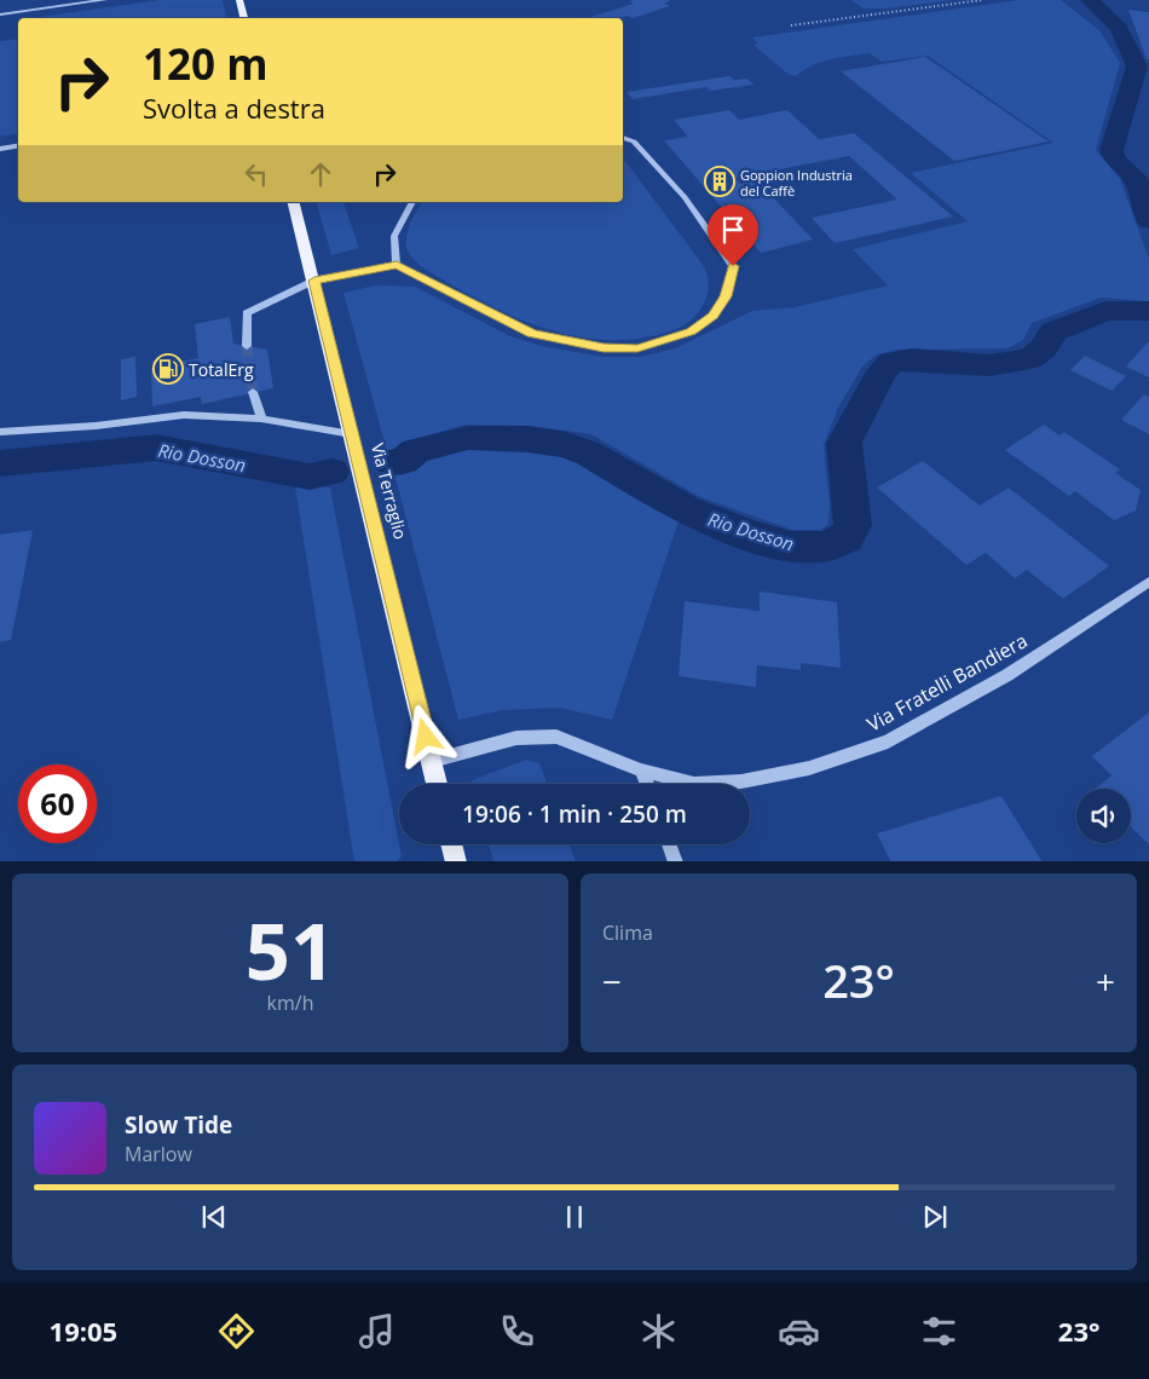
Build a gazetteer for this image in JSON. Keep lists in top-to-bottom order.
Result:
{
  "streets": {
    "main road": ["Via Terraglio"],
    "street": ["Via Fratelli Bandiera"]
  },
  "crossings": [
    ["Via Terraglio", "Via Fratelli Bandiera"]
  ],
  "water": ["Rio Dosson"],
  "places": {
    "building": ["Goppion Industria del Caffè"],
    "fuel station": ["TotalErg"]
  },
  "page": {
    "turn": ["120 m", "Svolta a destra"],
    "limit": "60",
    "trip": "19:06 · 1 min · 250 m",
    "tile": [
      ["51", "km/h"],
      "Clima"
    ],
    "heat": ["−", "23°", "+"],
    "song": ["Slow Tide", "Marlow"],
    "tabs": ["19:05", "23°"]
  }
}
